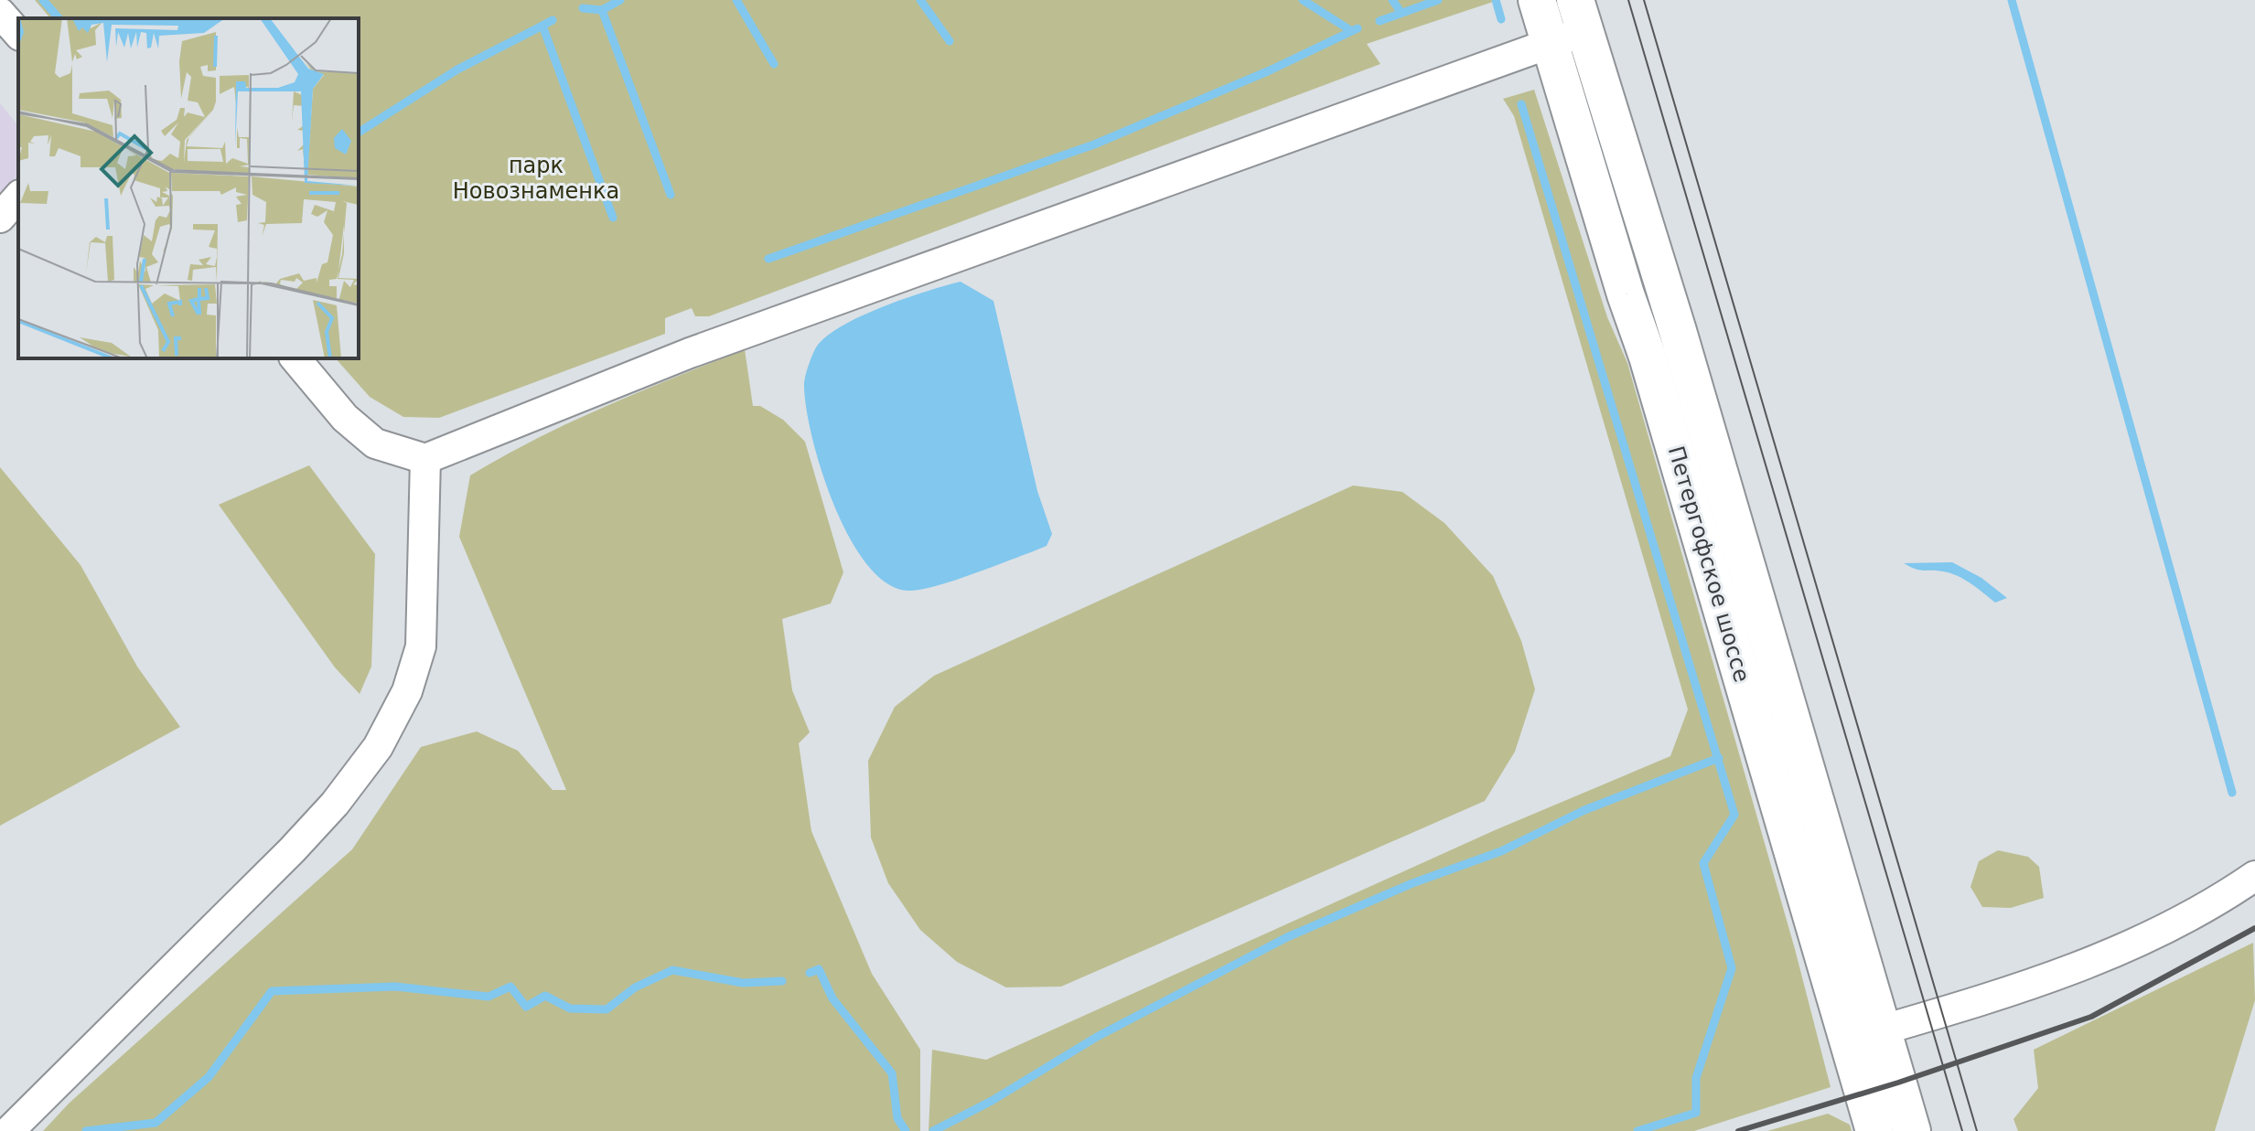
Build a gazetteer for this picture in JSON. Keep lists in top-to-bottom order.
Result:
{
  "streets": {
    "main road": ["Петергофское шоссе"]
  },
  "parks": ["парк Новознаменка"]
}
